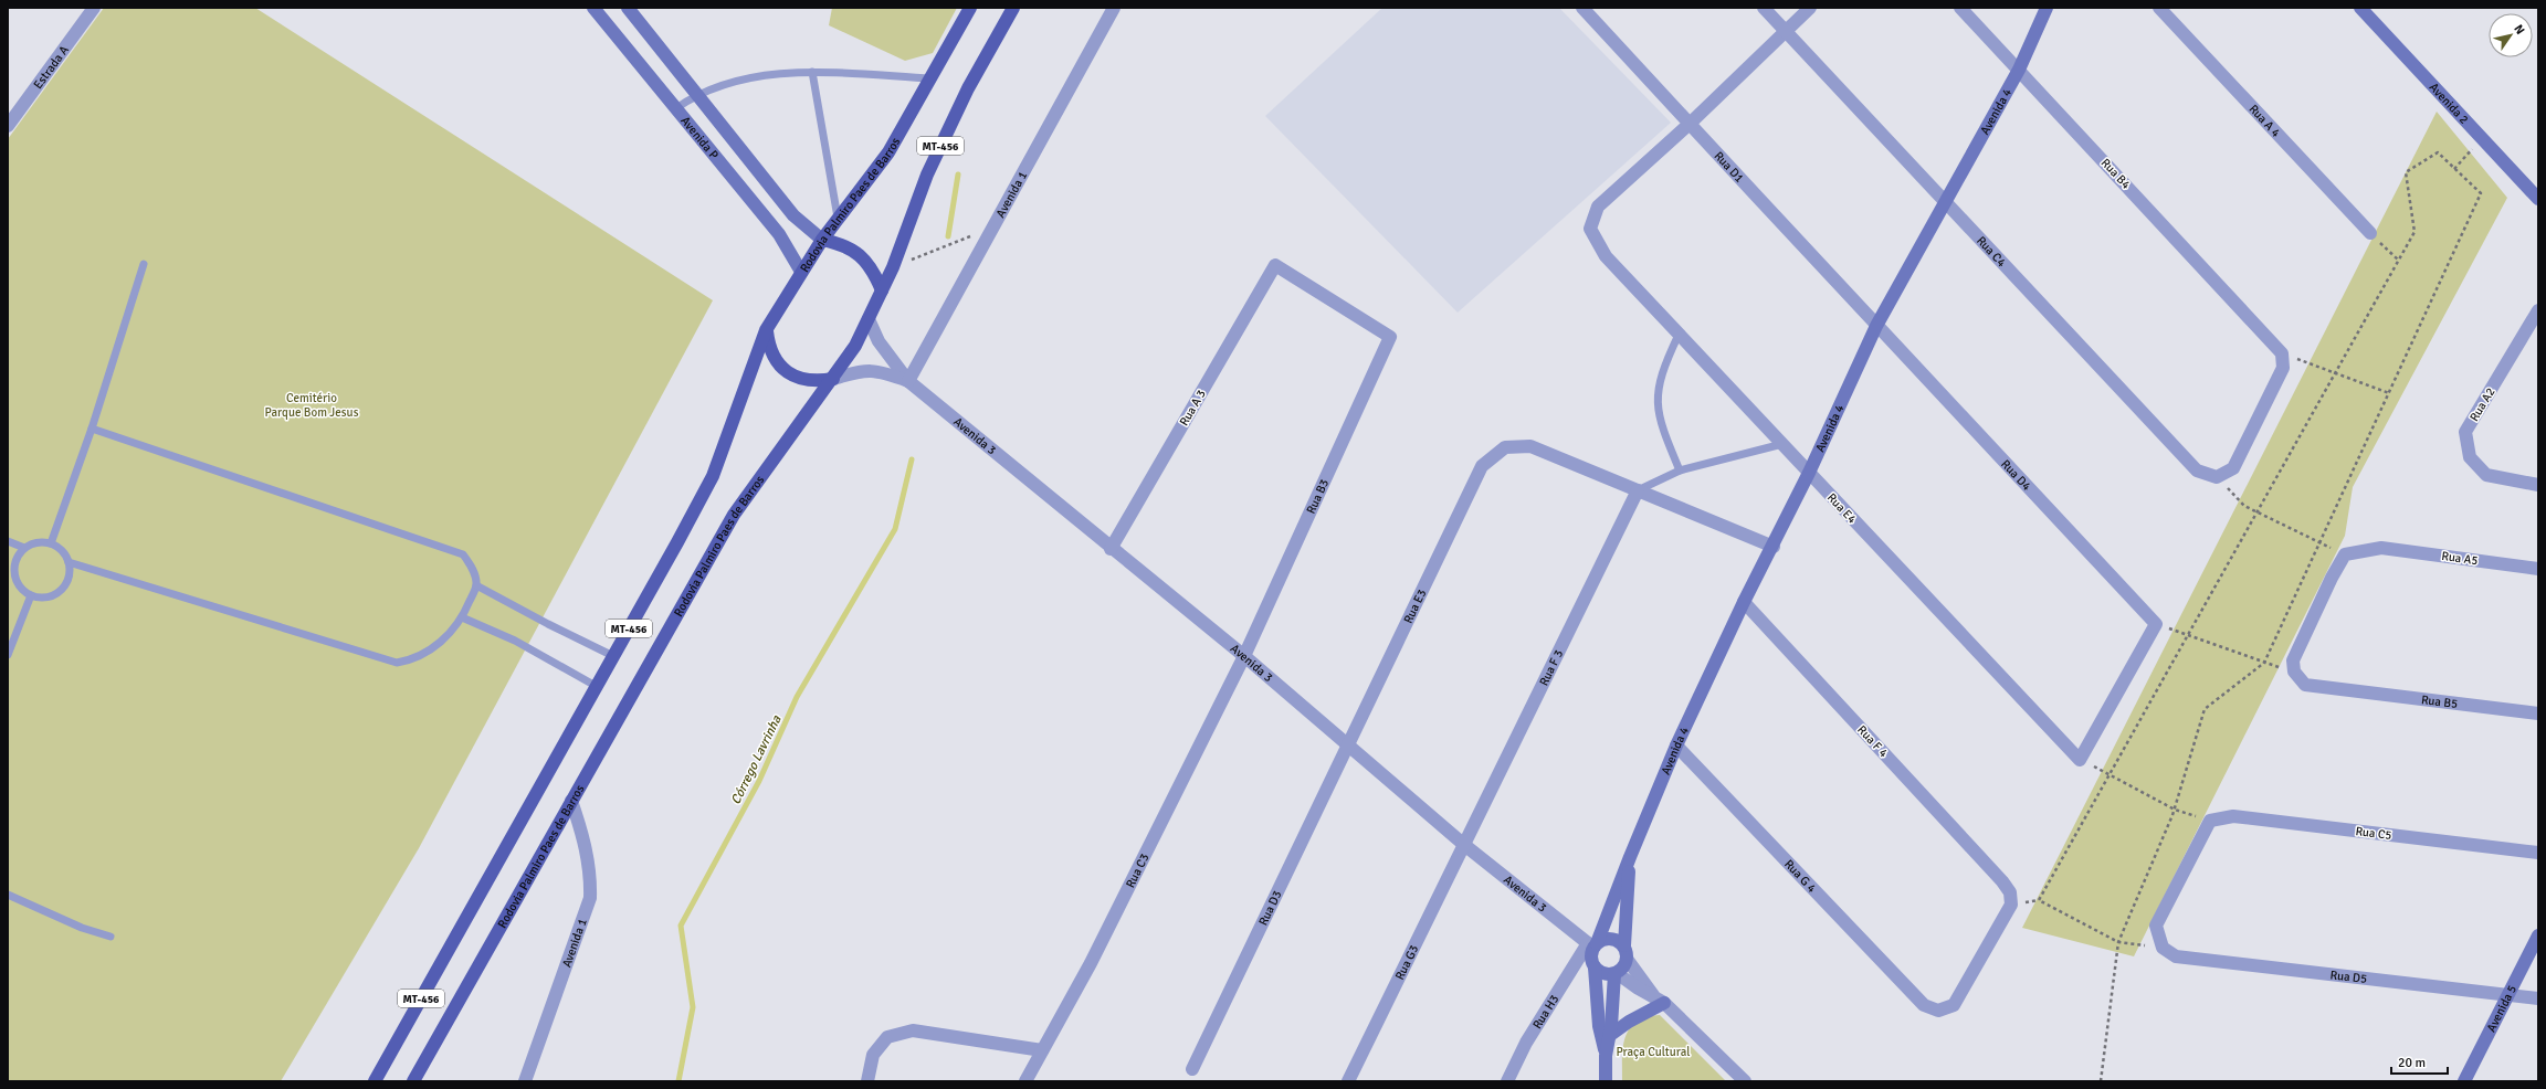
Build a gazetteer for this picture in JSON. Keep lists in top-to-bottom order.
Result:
{
  "streets": {
    "main road": ["MT-456", "Rodovia Palmiro Paes de Barros"],
    "street": [
      "Estrada A",
      "Avenida 2",
      "Avenida 4",
      "Rua A 4",
      "Avenida P",
      "Rua D1",
      "Rua B4",
      "Avenida 1",
      "Rua C4",
      "Rua A2",
      "Rua A 3",
      "Avenida 3",
      "Rua D4",
      "Rua B3",
      "Rua E4",
      "Rua A5",
      "Rua E3",
      "Rua F 3",
      "Rua B5",
      "Rua F 4",
      "Rua C5",
      "Rua C3",
      "Rua G 4",
      "Rua D3",
      "Rua G3",
      "Rua D5",
      "Avenida 5",
      "Rua H3"
    ]
  },
  "crossings": [
    ["Avenida 4", "Rua D1"],
    ["Avenida 4", "Rua B4"],
    ["Avenida 4", "Rua C4"],
    ["Avenida 4", "Avenida 3"],
    ["Avenida 4", "Rua D4"],
    ["Avenida 4", "Rua E4"],
    ["Avenida 4", "Rua F 4"],
    ["Avenida 4", "Rua G 4"],
    ["Avenida 4", "Rua H3"],
    ["Avenida P", "Rodovia Palmiro Paes de Barros"],
    ["Rua D1", "Rua D4"],
    ["Rua D1", "Rua E4"],
    ["Avenida 1", "Rodovia Palmiro Paes de Barros"],
    ["Avenida 1", "Avenida 3"],
    ["Rua C4", "Rua E4"],
    ["Rua A 3", "Avenida 3"],
    ["Rua A 3", "Rua B3"],
    ["Avenida 3", "Rua B3"],
    ["Avenida 3", "Rua E3"],
    ["Avenida 3", "Rua F 3"],
    ["Avenida 3", "Rua C3"],
    ["Avenida 3", "Rua D3"],
    ["Avenida 3", "Rua G3"],
    ["Avenida 3", "Rua H3"],
    ["Rua B3", "Rua C3"],
    ["Rua E3", "Rua F 3"],
    ["Rua E3", "Rua D3"],
    ["Rua F 3", "Rua G3"],
    ["Rua F 4", "Rua G 4"],
    ["Rua D5", "Avenida 5"]
  ],
  "water": ["Córrego Lavrinha"],
  "parks": ["Cemitério Parque Bom Jesus", "Praça Cultural"],
  "scale_bar": "20 m",
  "north": "top right"
}
